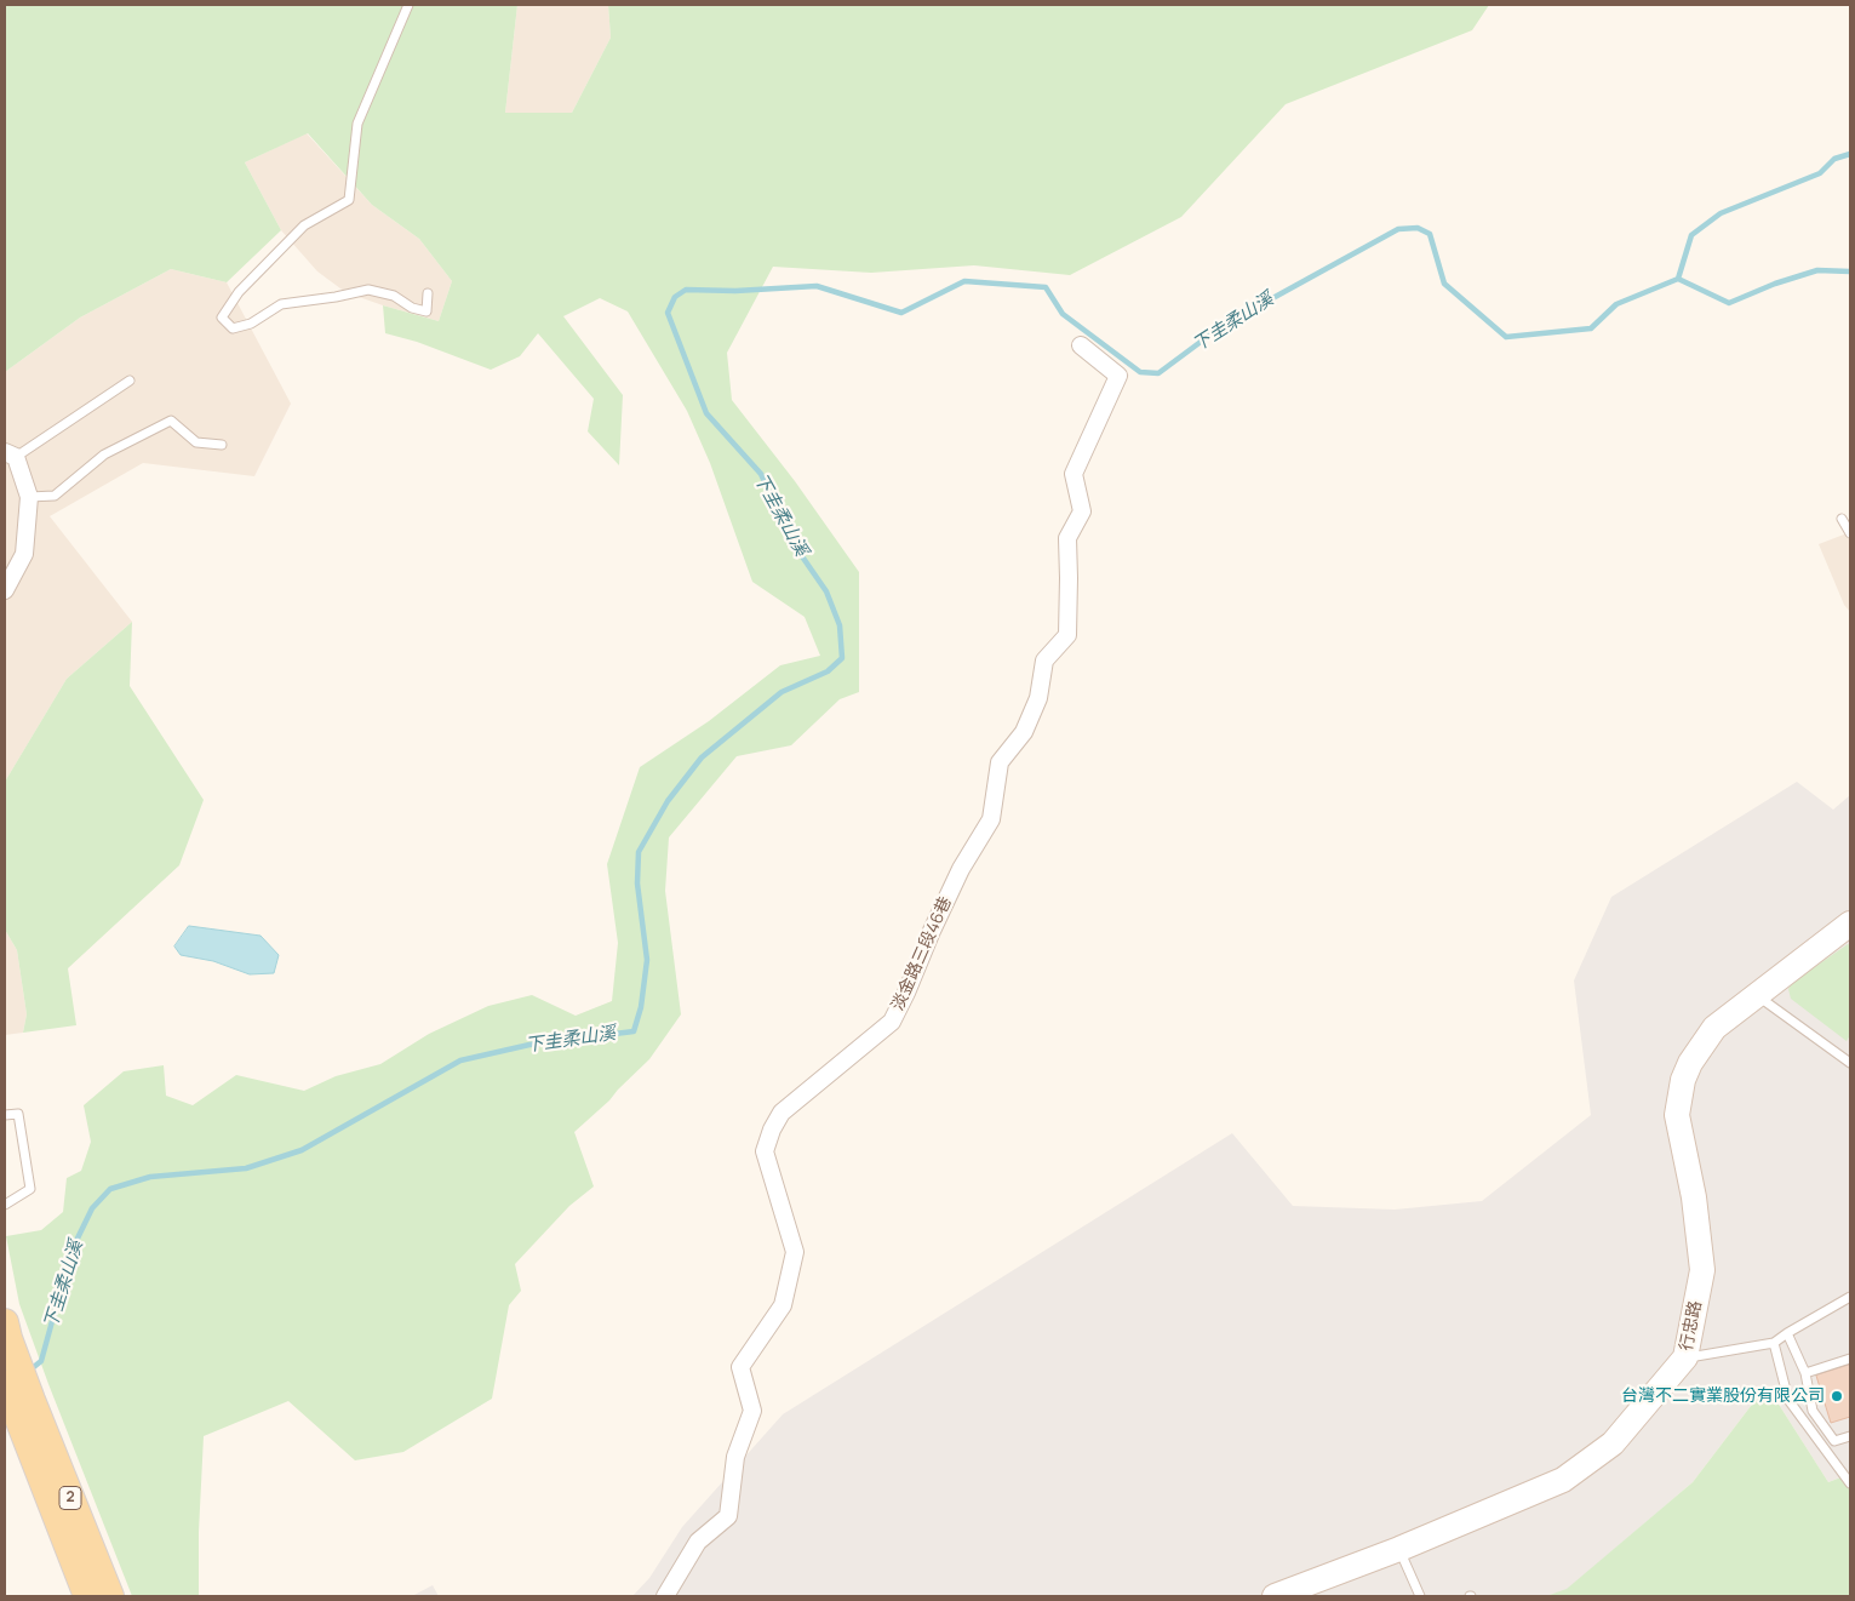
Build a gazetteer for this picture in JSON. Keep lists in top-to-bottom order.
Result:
{
  "streets": {
    "main road": ["2"],
    "street": ["淡金路三段46巷", "行忠路"]
  },
  "water": ["下圭柔山溪"],
  "places": ["台灣不二實業股份有限公司"]
}
